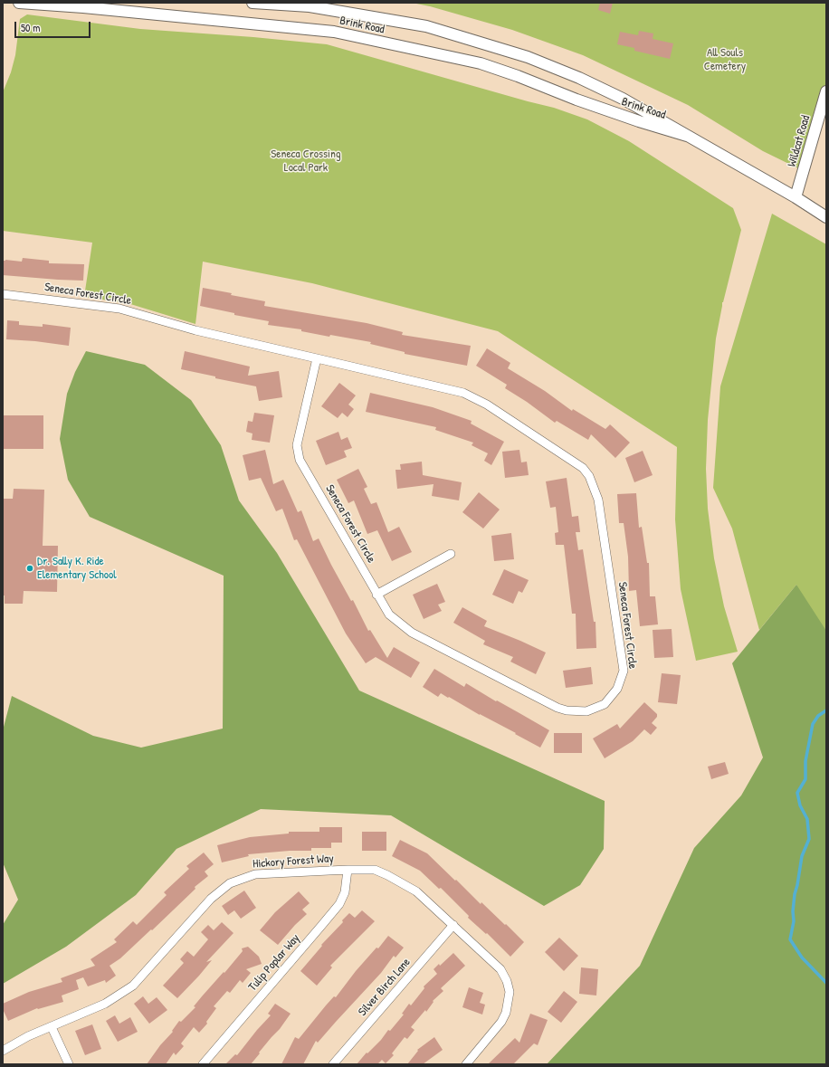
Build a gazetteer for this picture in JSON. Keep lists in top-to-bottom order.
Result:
{
  "streets": {
    "main road": ["Brink Road", "Wildcat Road"],
    "street": [
      "Seneca Forest Circle",
      "Hickory Forest Way",
      "Tulip Poplar Way",
      "Silver Birch Lane"
    ]
  },
  "crossings": [
    ["Brink Road", "Wildcat Road"],
    ["Hickory Forest Way", "Tulip Poplar Way"],
    ["Hickory Forest Way", "Silver Birch Lane"]
  ],
  "parks": ["All Souls Cemetery", "Seneca Crossing Local Park"],
  "places": ["Dr. Sally K. Ride Elementary School"],
  "scale_bar": "50 m"
}
